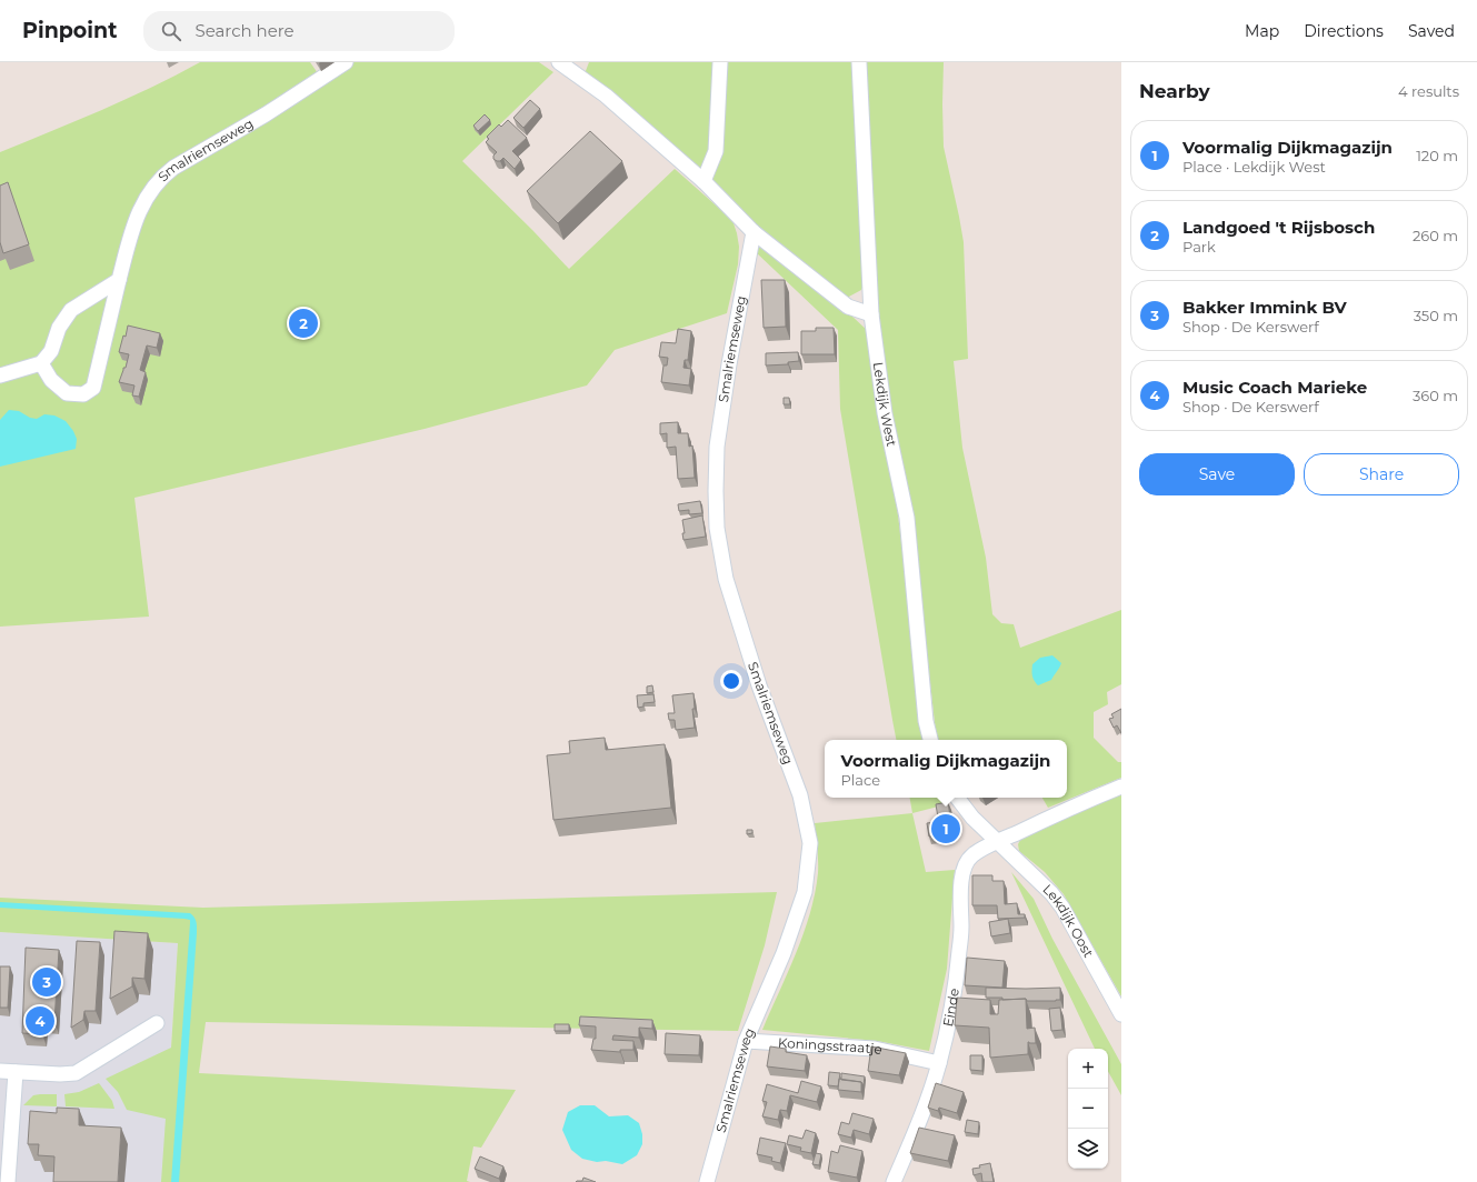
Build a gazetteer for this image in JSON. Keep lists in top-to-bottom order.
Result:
{
  "streets": {
    "street": [
      "Smalriemseweg",
      "Lekdijk West",
      "Lekdijk Oost",
      "Einde",
      "Koningsstraatje"
    ]
  },
  "crossings": [
    ["Smalriemseweg", "Koningsstraatje"],
    ["Lekdijk Oost", "Einde"],
    ["Einde", "Koningsstraatje"]
  ],
  "page": {
    "header": "Pinpoint",
    "search": "Search here",
    "nav": ["Map", "Directions", "Saved"],
    "heading": ["Nearby", "4 results"],
    "list": [
      {
        "mark": "1",
        "name": "Voormalig Dijkmagazijn",
        "note": "Place · Lekdijk West",
        "value": "120 m"
      },
      {
        "mark": "2",
        "name": "Landgoed 't Rijsbosch",
        "note": "Park",
        "value": "260 m"
      },
      {
        "mark": "3",
        "name": "Bakker Immink BV",
        "note": "Shop · De Kerswerf",
        "value": "350 m"
      },
      {
        "mark": "4",
        "name": "Music Coach Marieke",
        "note": "Shop · De Kerswerf",
        "value": "360 m"
      }
    ],
    "pins": [
      "2",
      "1",
      "3",
      "4"
    ],
    "buttons": ["Save", "Share"],
    "popup": ["Voormalig Dijkmagazijn", "Place"],
    "map_buttons": ["+", "−"]
  }
}
